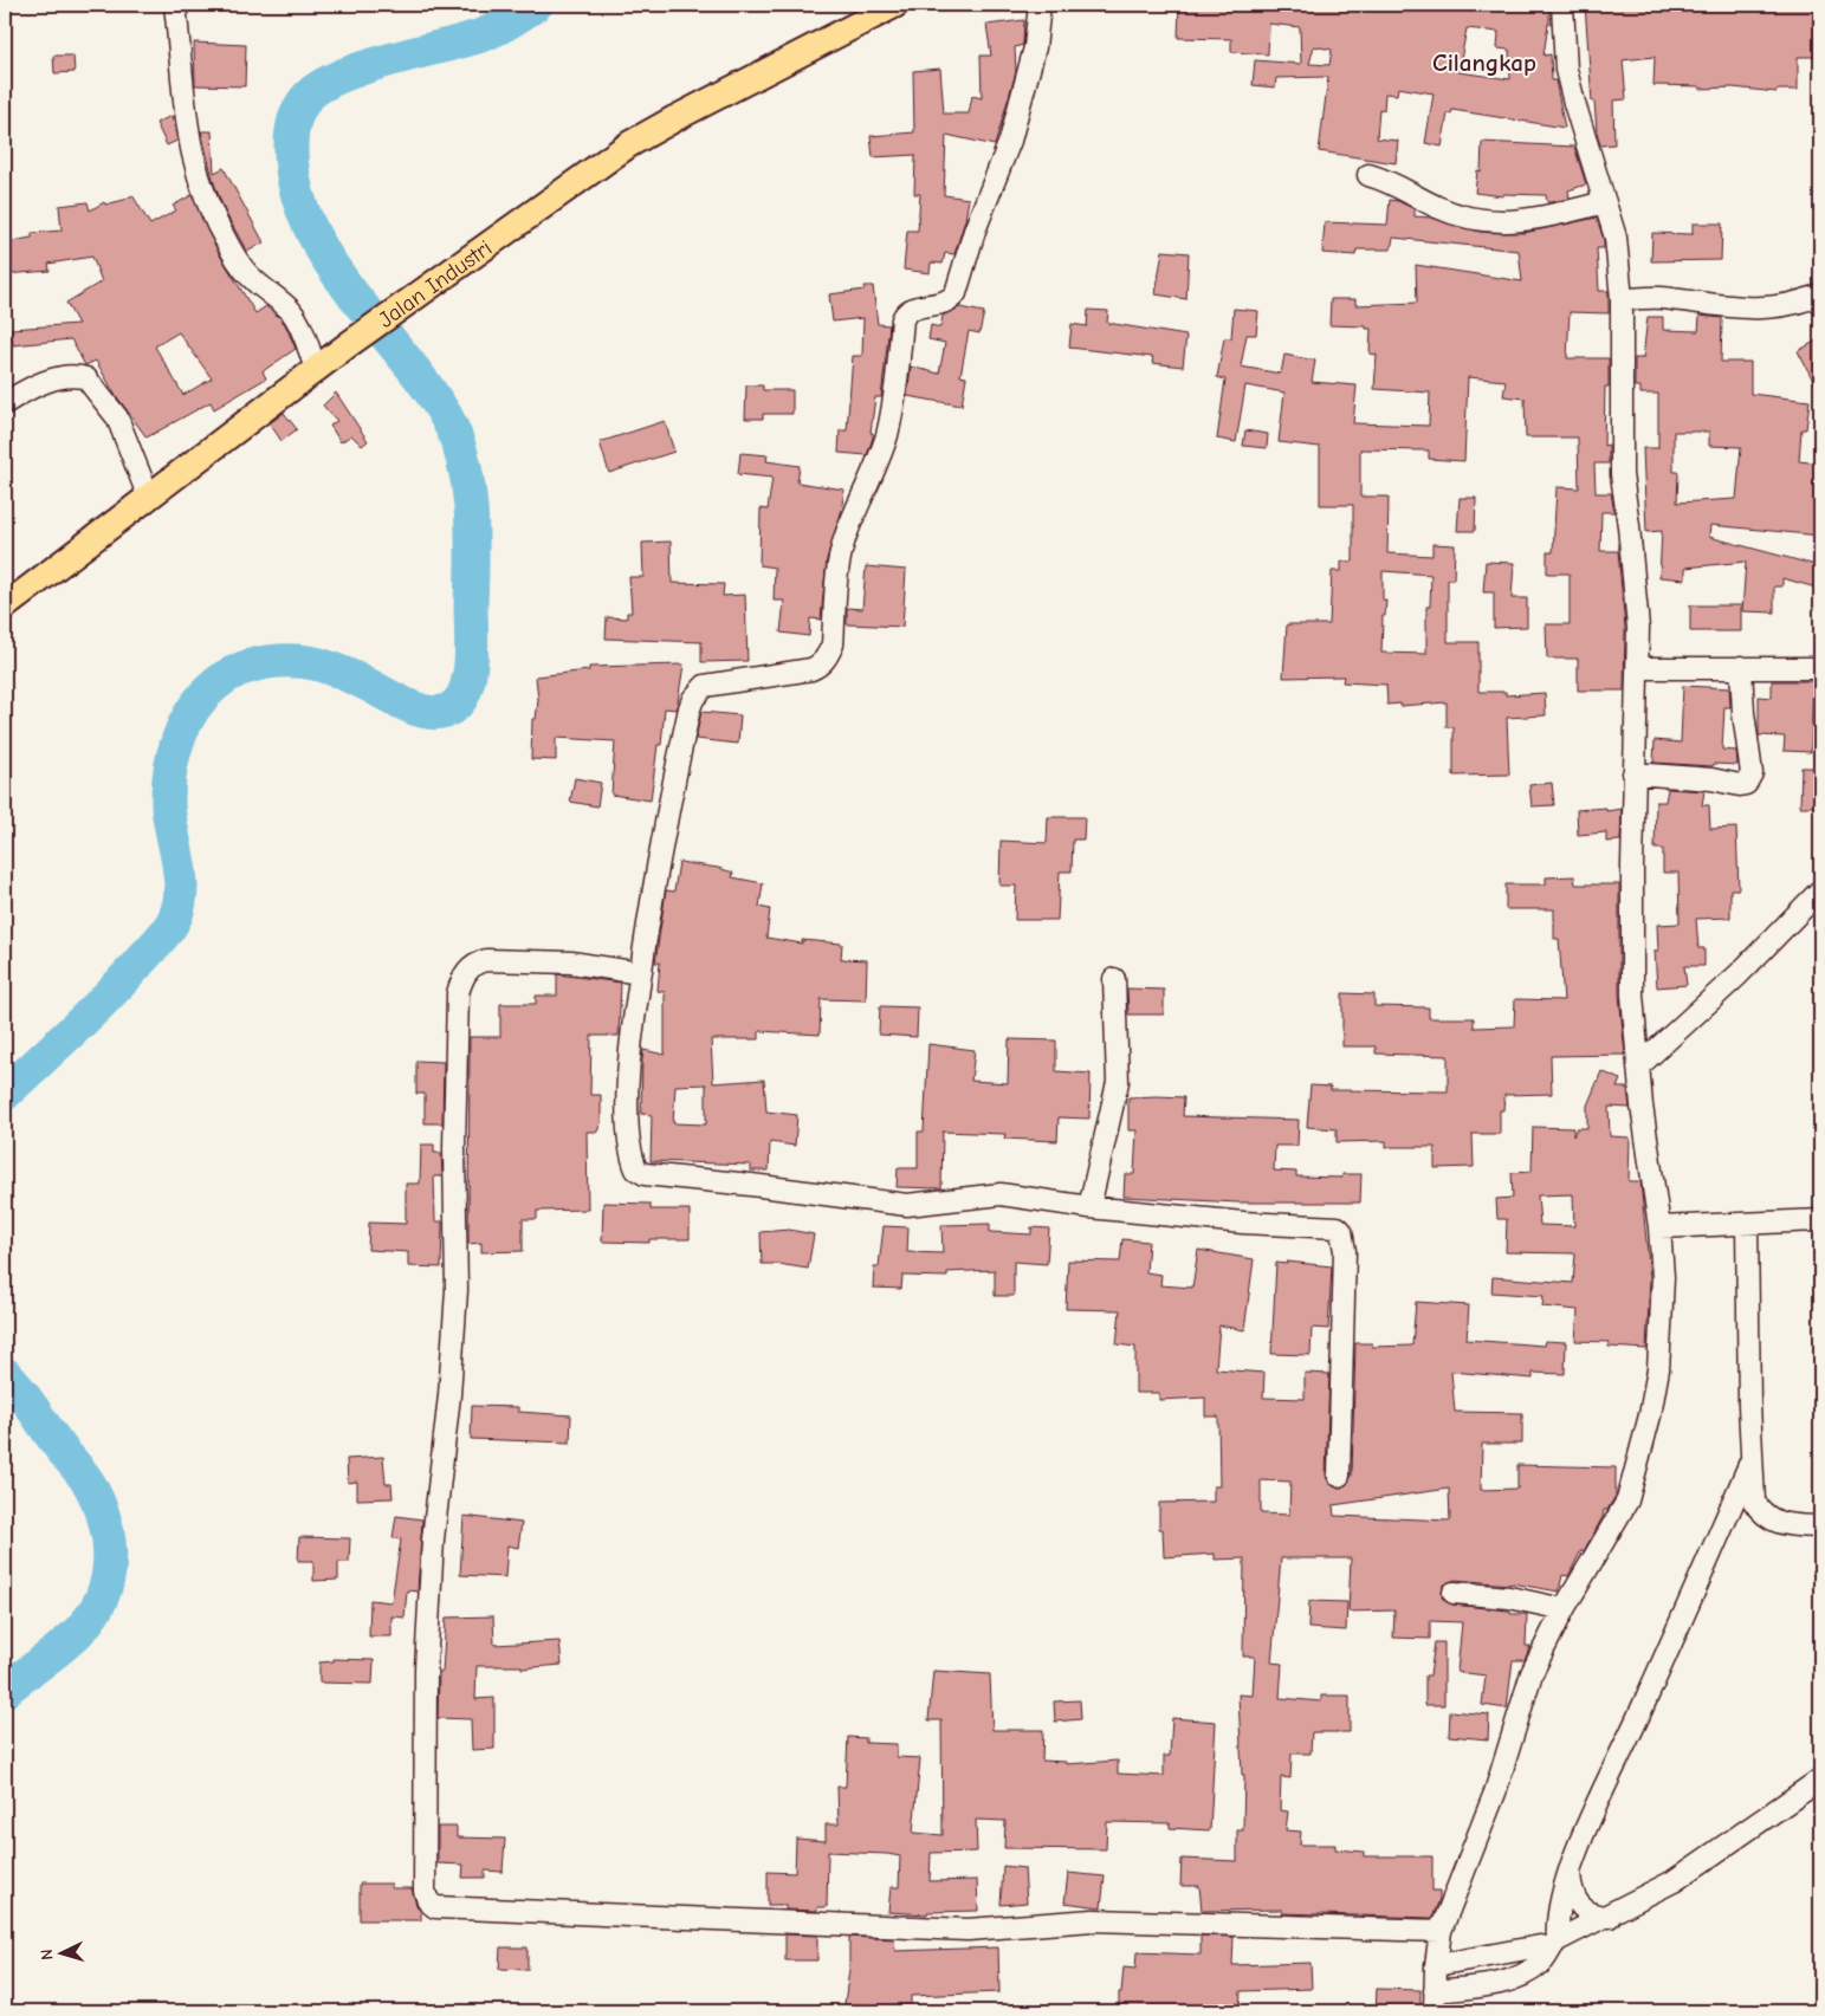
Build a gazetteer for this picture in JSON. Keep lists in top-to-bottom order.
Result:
{
  "streets": {
    "main road": ["Jalan Industri"]
  },
  "districts": ["Cilangkap"],
  "north": "left"
}
